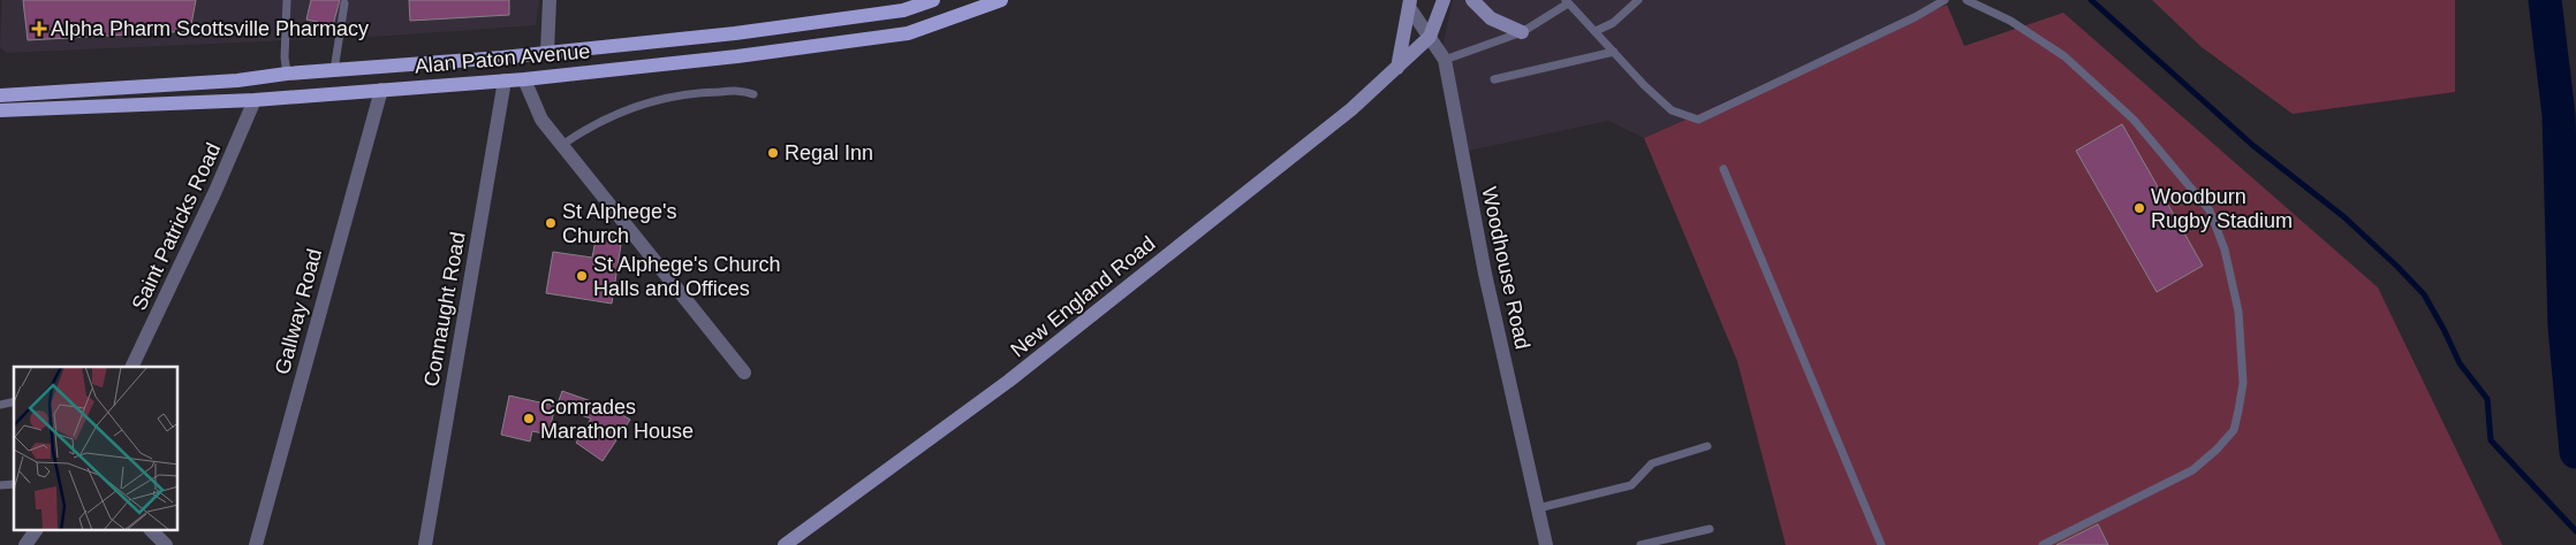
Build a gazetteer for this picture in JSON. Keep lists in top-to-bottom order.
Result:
{
  "streets": {
    "main road": ["Alan Paton Avenue"],
    "street": [
      "Saint Patricks Road",
      "Woodhouse Road",
      "New England Road",
      "Connaught Road",
      "Gallway Road"
    ]
  },
  "crossings": [
    ["Alan Paton Avenue", "Saint Patricks Road"],
    ["Alan Paton Avenue", "Connaught Road"],
    ["Alan Paton Avenue", "Gallway Road"],
    ["Woodhouse Road", "New England Road"]
  ],
  "places": {
    "health": ["Alpha Pharm Scottsville Pharmacy"],
    "other": [
      "Regal Inn",
      "Woodburn Rugby Stadium",
      "St Alphege's Church",
      "St Alphege's Church Halls and Offices",
      "Comrades Marathon House"
    ]
  }
}
